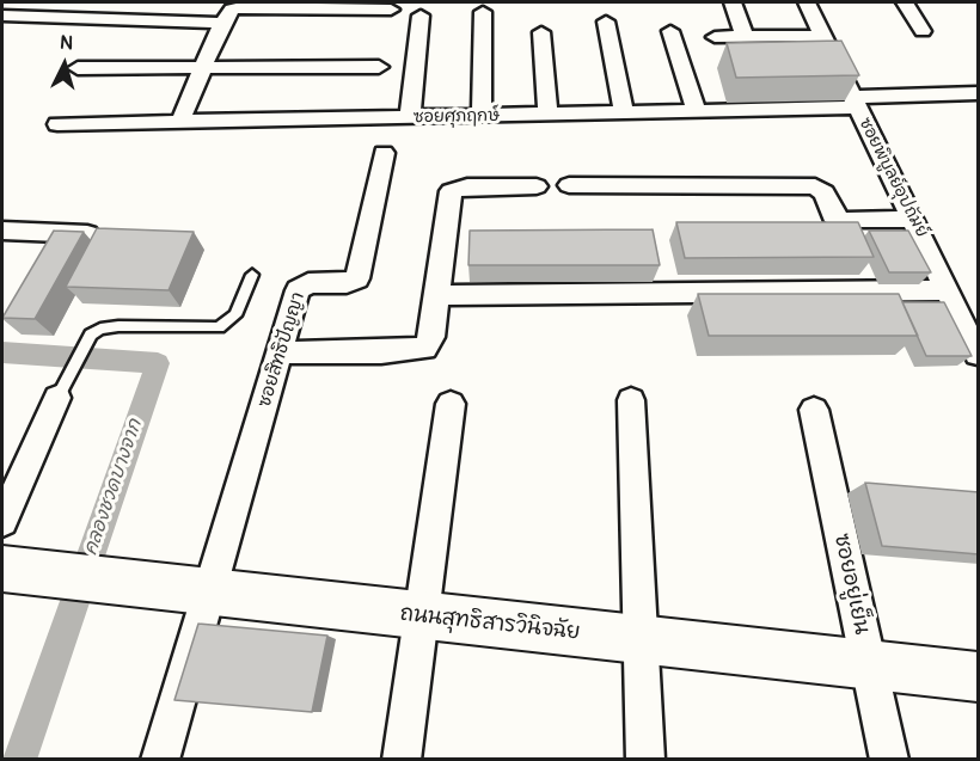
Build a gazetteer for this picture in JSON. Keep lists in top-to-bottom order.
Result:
{
  "streets": {
    "street": [
      "ซอยศุภฤกษ์",
      "ซอยพิบูลย์อุปถัมย์",
      "ซอยสิทธิปัญญา",
      "ซอยอยู่เย็น",
      "ถนนสุทธิสารวินิจฉัย"
    ]
  },
  "crossings": [
    ["ซอยศุภฤกษ์", "ซอยพิบูลย์อุปถัมย์"],
    ["ซอยสิทธิปัญญา", "ถนนสุทธิสารวินิจฉัย"],
    ["ซอยอยู่เย็น", "ถนนสุทธิสารวินิจฉัย"]
  ],
  "water": ["คลองชวดบางจาก"],
  "north": "top"
}
